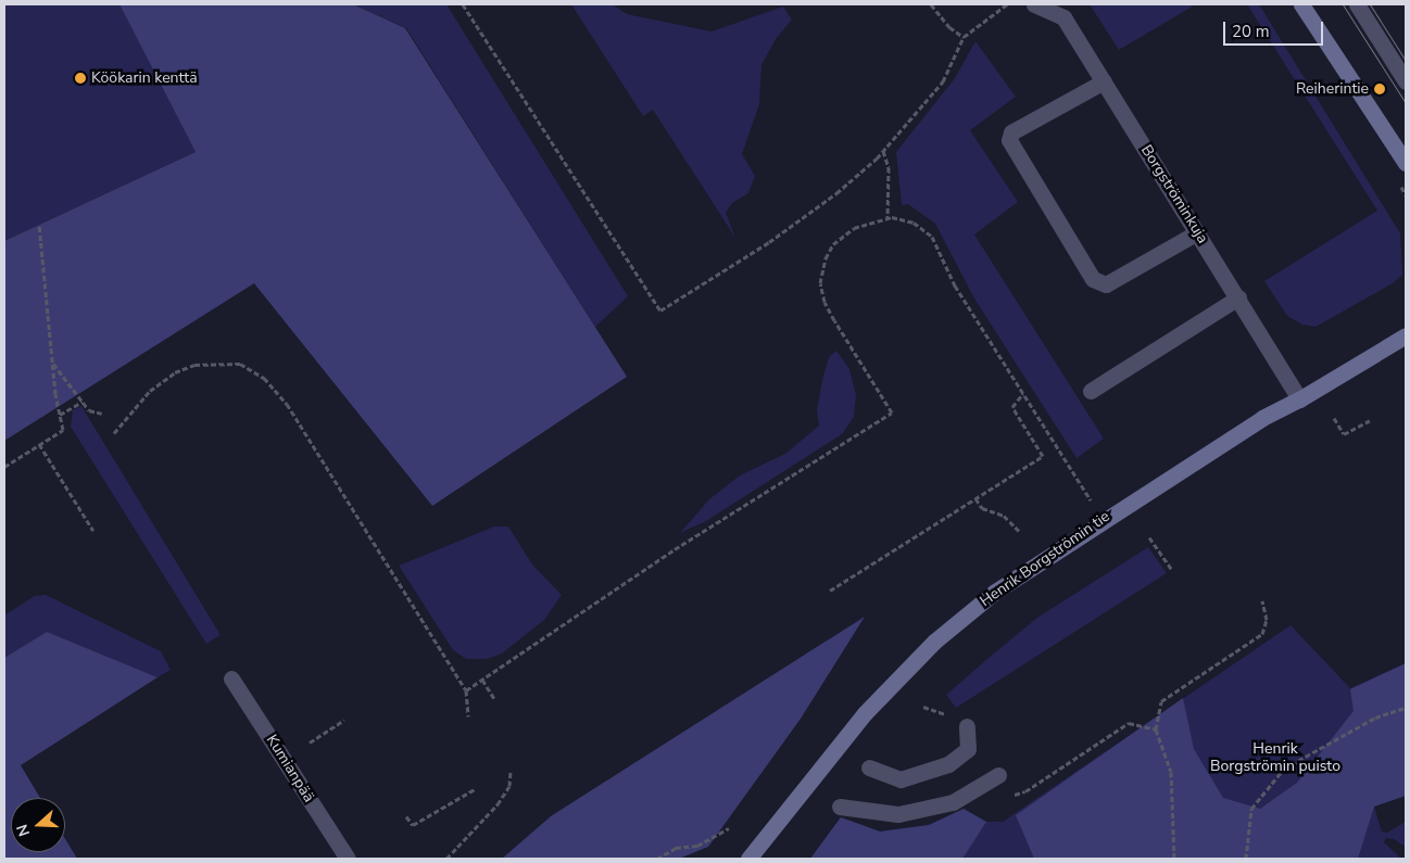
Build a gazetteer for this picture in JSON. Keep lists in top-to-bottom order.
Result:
{
  "streets": {
    "street": ["Borgströminkuja", "Henrik Borgströmin tie", "Kumianpää"]
  },
  "crossings": [
    ["Borgströminkuja", "Henrik Borgströmin tie"]
  ],
  "parks": ["Henrik Borgströmin puisto"],
  "places": ["Köökarin kenttä", "Reiherintie"],
  "scale_bar": "20 m",
  "north": "left"
}
